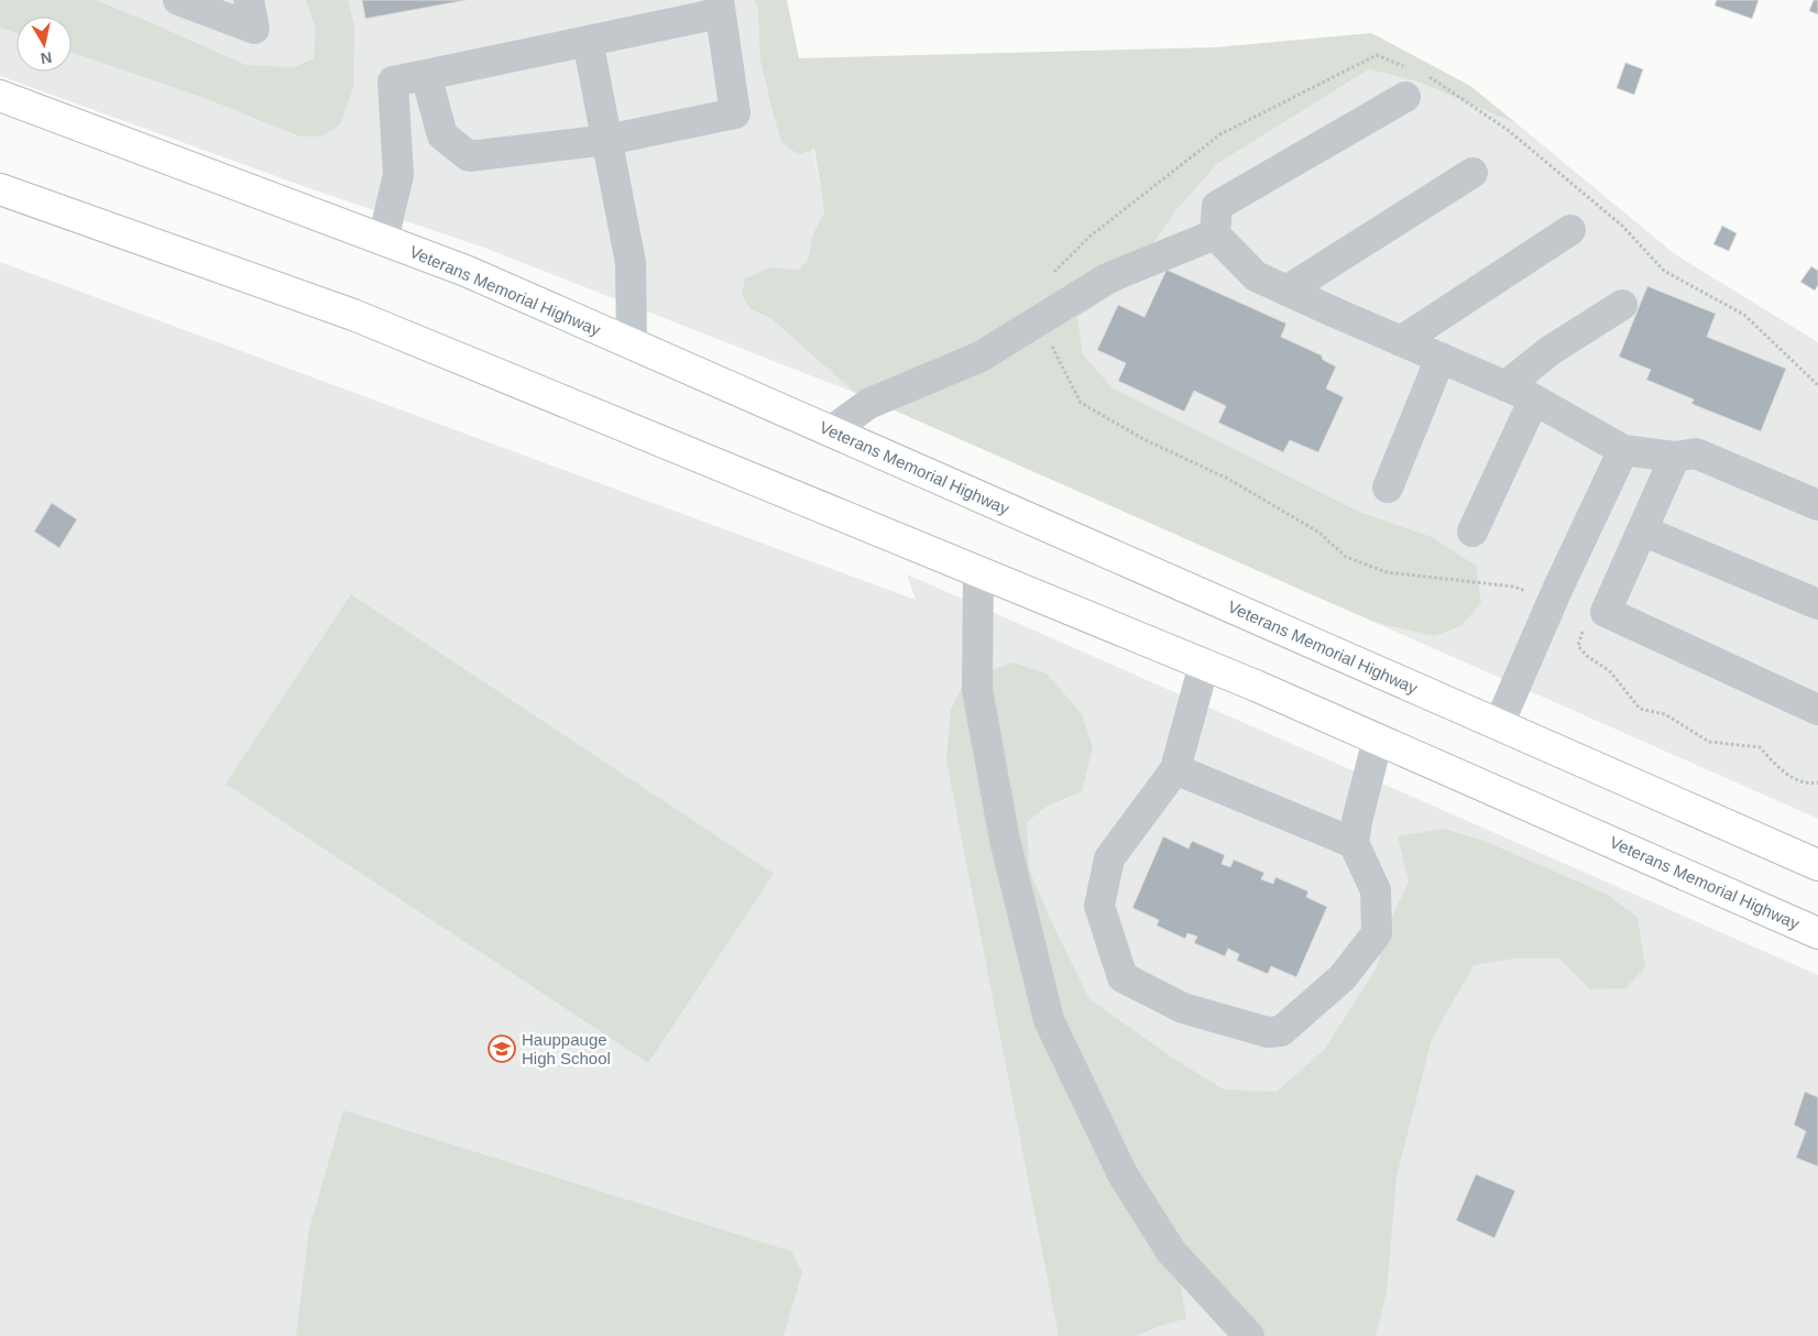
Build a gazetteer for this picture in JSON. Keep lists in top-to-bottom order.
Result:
{
  "streets": {
    "highway": ["Veterans Memorial Highway"]
  },
  "places": {
    "school or university": ["Hauppauge High School"]
  },
  "north": "bottom"
}
